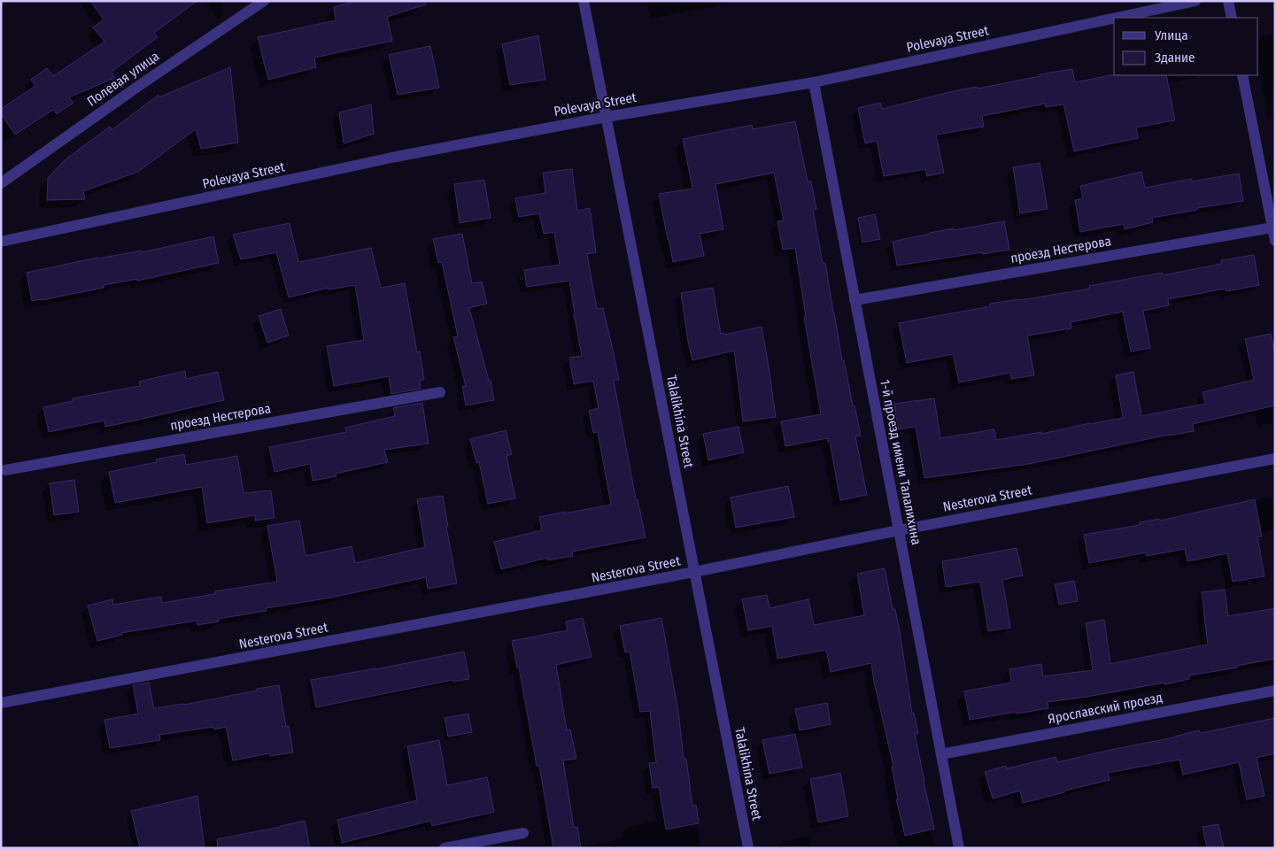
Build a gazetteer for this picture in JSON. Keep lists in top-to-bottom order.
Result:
{
  "streets": {
    "street": [
      "Polevaya Street",
      "Полевая улица",
      "проезд Нестерова",
      "Talalikhina Street",
      "1-й проезд имени Талалихина",
      "Nesterova Street",
      "Ярославский проезд"
    ]
  },
  "crossings": [
    ["Polevaya Street", "Talalikhina Street"],
    ["Polevaya Street", "1-й проезд имени Талалихина"],
    ["проезд Нестерова", "1-й проезд имени Талалихина"],
    ["Talalikhina Street", "Nesterova Street"],
    ["1-й проезд имени Талалихина", "Nesterova Street"],
    ["1-й проезд имени Талалихина", "Ярославский проезд"]
  ],
  "legend": ["Улица", "Здание"]
}
